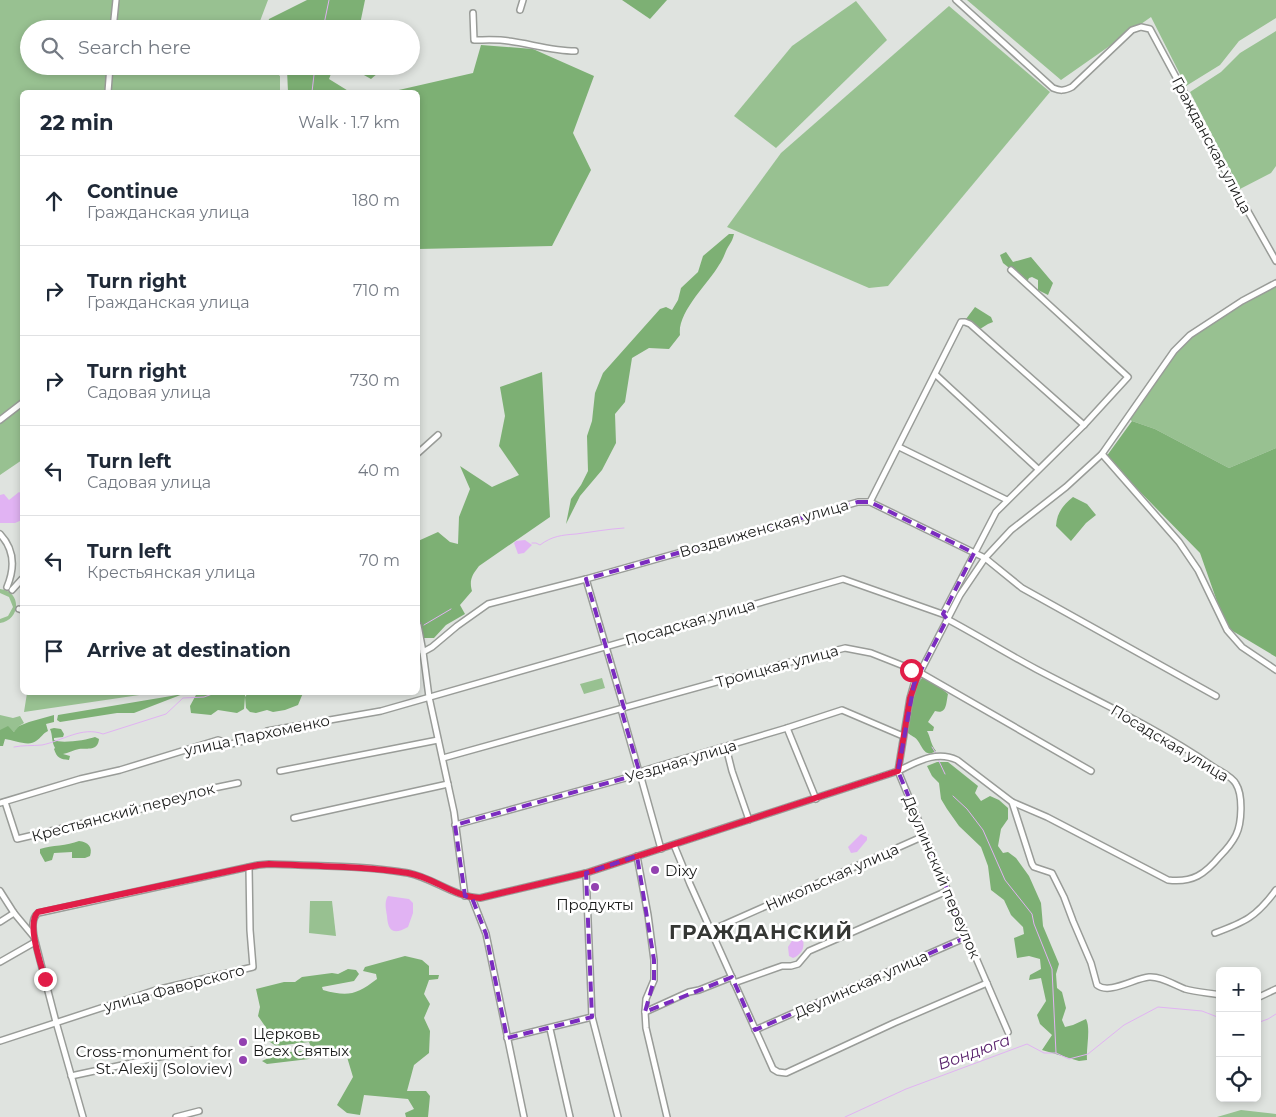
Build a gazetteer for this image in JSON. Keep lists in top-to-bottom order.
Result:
{
  "streets": {
    "street": [
      "Гражданская улица",
      "Воздвиженская улица",
      "Посадская улица",
      "Троицкая улица",
      "улица Пархоменко",
      "Уездная улица",
      "Крестьянский переулок",
      "Никольская улица",
      "Деулинский переулок",
      "Деулинская улица",
      "улица Фаворского"
    ]
  },
  "crossings": [
    ["Посадская улица", "улица Пархоменко"],
    ["Посадская улица", "Деулинский переулок"],
    ["улица Пархоменко", "Крестьянский переулок"],
    ["Никольская улица", "Деулинский переулок"],
    ["Деулинский переулок", "Деулинская улица"]
  ],
  "districts": ["ГРАЖДАНСКИЙ"],
  "water": ["Вондюга"],
  "places": [
    "Dixy",
    "Продукты",
    "Церковь Всех Святых",
    "Cross-monument for St. Alexij (Soloviev)"
  ],
  "page": {
    "search": "Search here",
    "heading": ["22 min", "Walk · 1.7 km"],
    "list": [
      ["Continue", "Гражданская улица", "180 m"],
      ["Turn right", "Гражданская улица", "710 m"],
      ["Turn right", "Садовая улица", "730 m"],
      ["Turn left", "Садовая улица", "40 m"],
      ["Turn left", "Крестьянская улица", "70 m"],
      "Arrive at destination"
    ],
    "map_buttons": ["+", "−"]
  }
}
